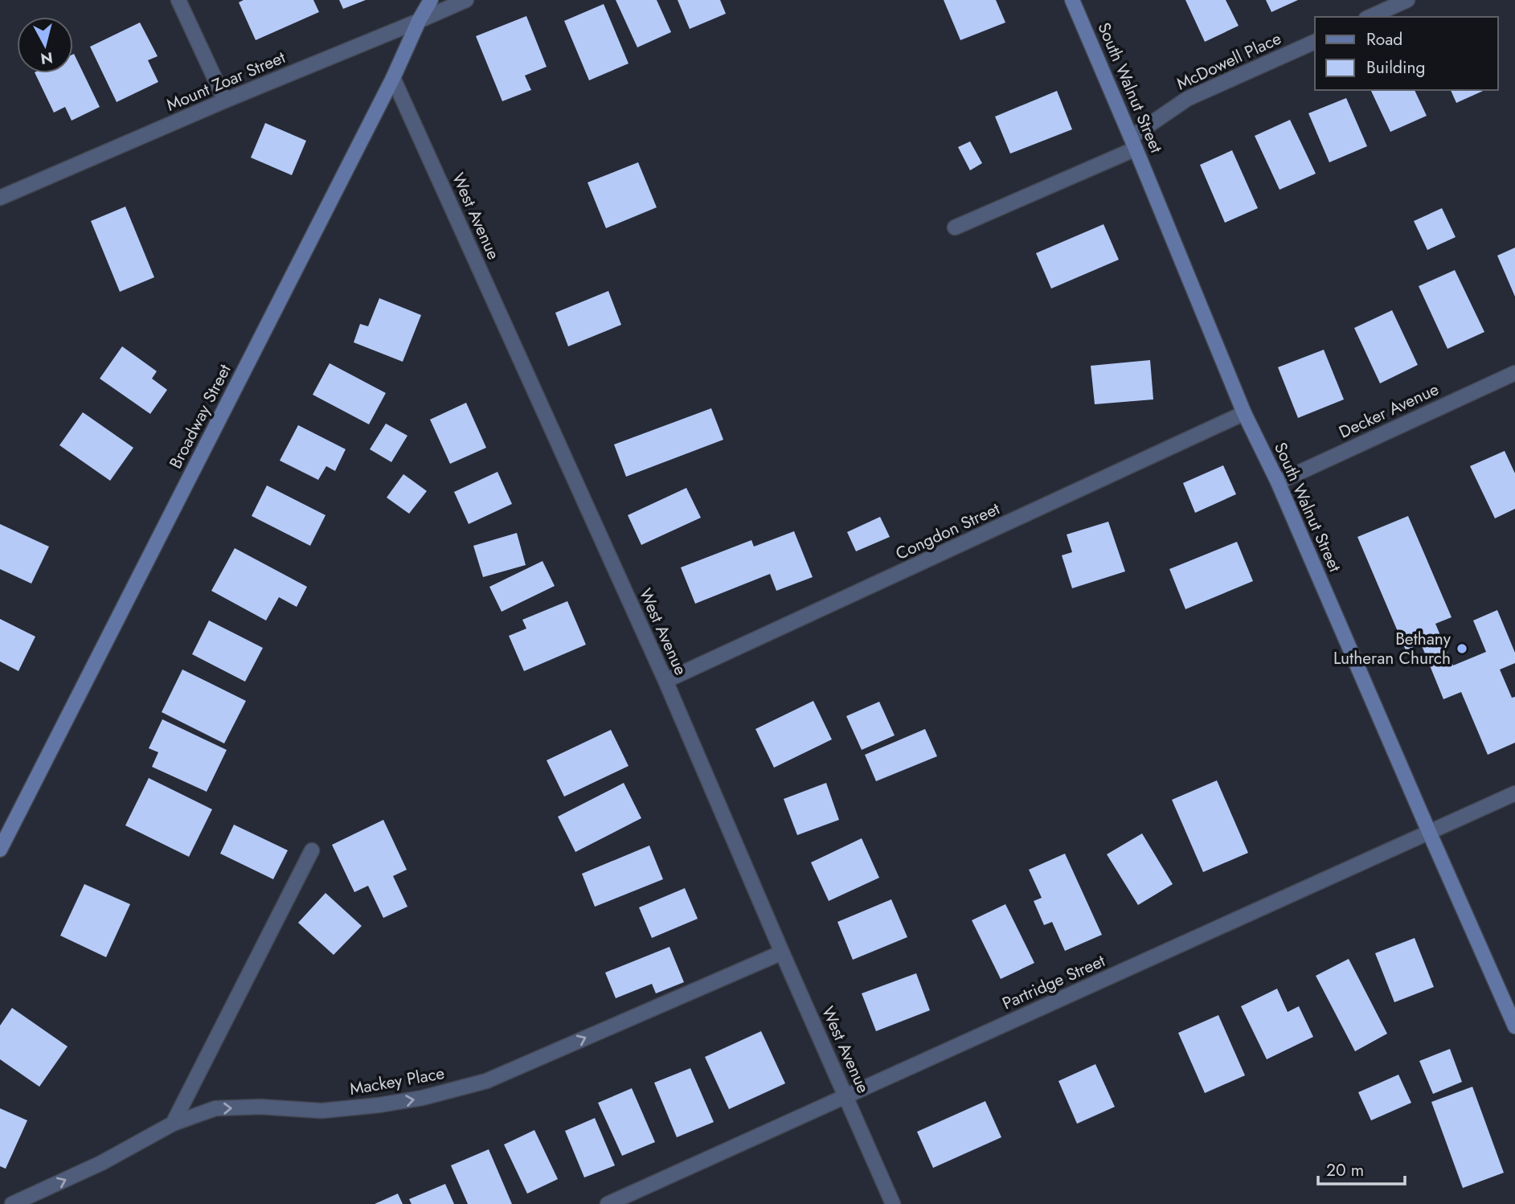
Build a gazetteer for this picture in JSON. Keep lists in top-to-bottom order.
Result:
{
  "streets": {
    "street": [
      "McDowell Place",
      "Mount Zoar Street",
      "South Walnut Street",
      "West Avenue",
      "Decker Avenue",
      "Broadway Street",
      "Congdon Street",
      "Partridge Street",
      "Mackey Place"
    ]
  },
  "crossings": [
    ["McDowell Place", "South Walnut Street"],
    ["Mount Zoar Street", "Broadway Street"],
    ["South Walnut Street", "Decker Avenue"],
    ["South Walnut Street", "Congdon Street"],
    ["South Walnut Street", "Partridge Street"],
    ["West Avenue", "Broadway Street"],
    ["West Avenue", "Congdon Street"],
    ["West Avenue", "Partridge Street"],
    ["West Avenue", "Mackey Place"]
  ],
  "one_way": ["Mackey Place"],
  "places": ["Bethany Lutheran Church"],
  "legend": ["Road", "Building"],
  "scale_bar": "20 m",
  "north": "bottom"
}
